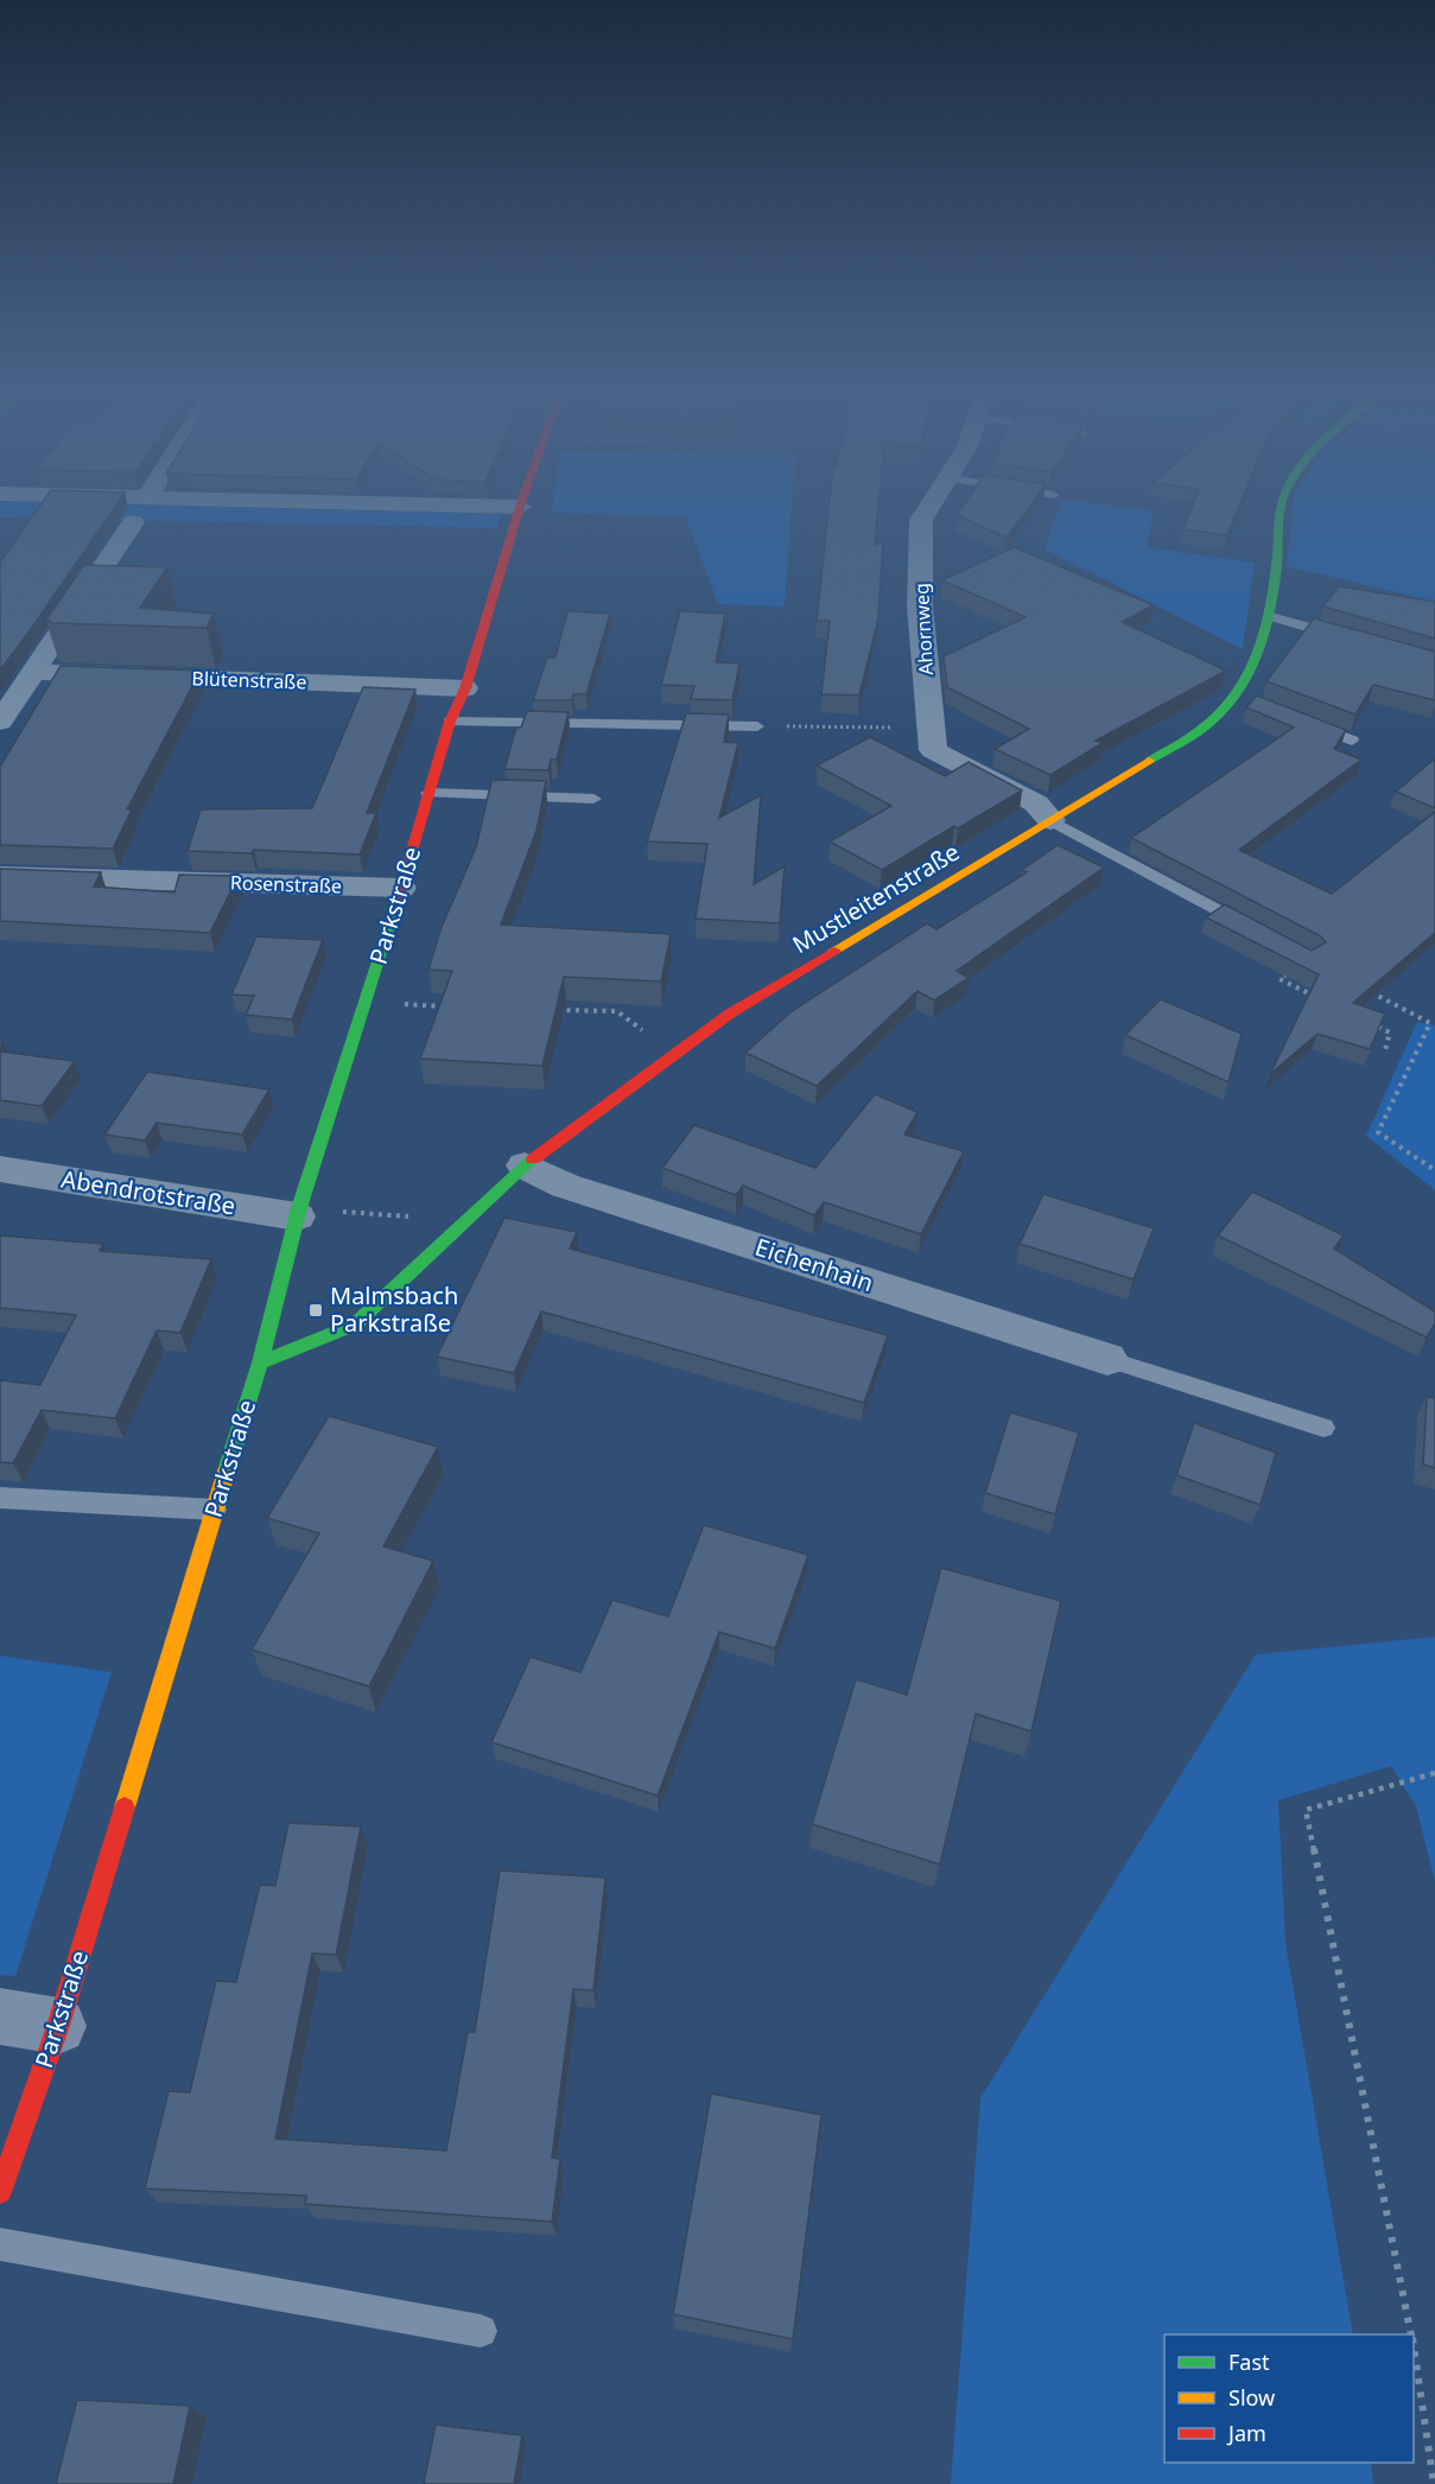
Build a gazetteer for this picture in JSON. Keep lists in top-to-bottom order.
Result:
{
  "streets": {
    "street": [
      "Ahornweg",
      "Blütenstraße",
      "Rosenstraße",
      "Mustleitenstraße",
      "Parkstraße",
      "Abendrotstraße",
      "Eichenhain"
    ]
  },
  "crossings": [
    ["Ahornweg", "Mustleitenstraße"],
    ["Blütenstraße", "Parkstraße"],
    ["Rosenstraße", "Parkstraße"],
    ["Mustleitenstraße", "Parkstraße"],
    ["Mustleitenstraße", "Eichenhain"],
    ["Parkstraße", "Abendrotstraße"]
  ],
  "places": {
    "transit": ["Malmsbach Parkstraße"]
  },
  "legend": ["Fast", "Slow", "Jam"]
}
